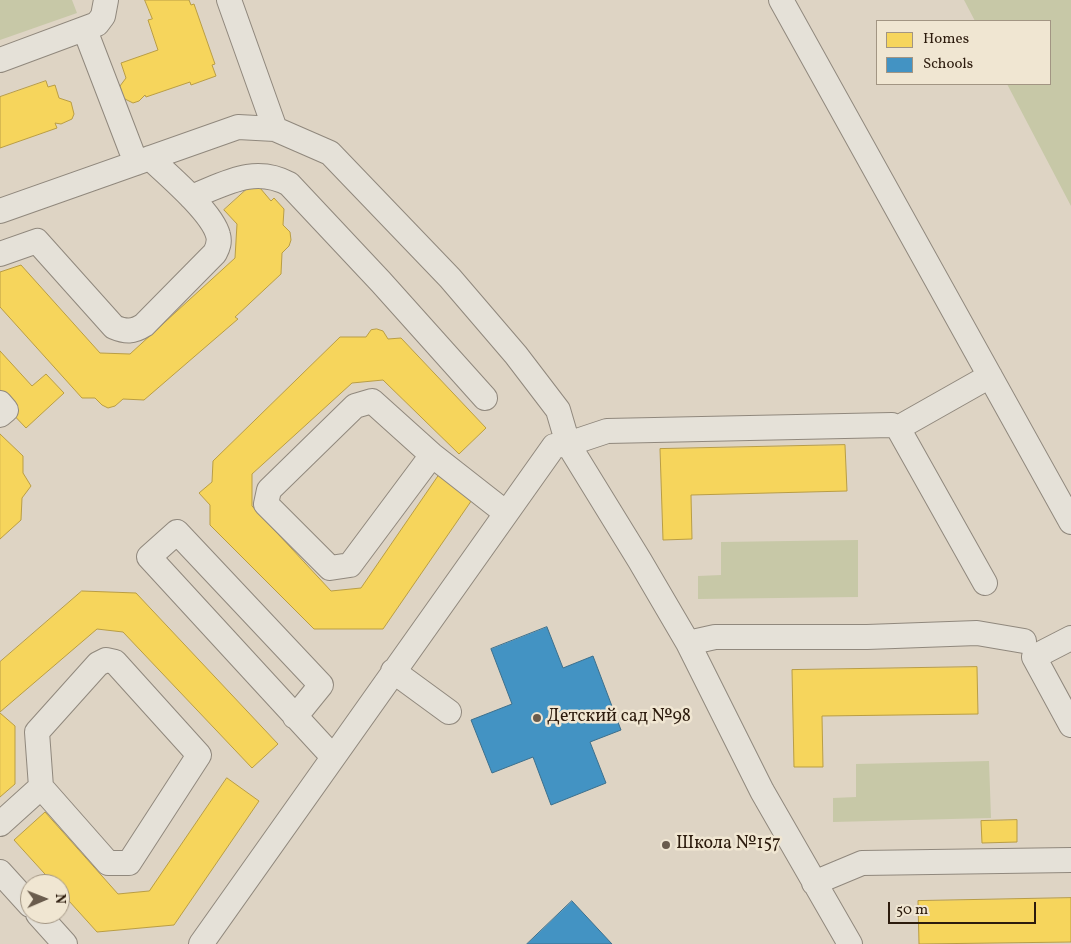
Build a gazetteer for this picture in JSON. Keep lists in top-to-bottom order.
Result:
{
  "places": ["Детский сад №98", "Школа №157"],
  "legend": ["Homes", "Schools"],
  "scale_bar": "50 m",
  "north": "right"
}
